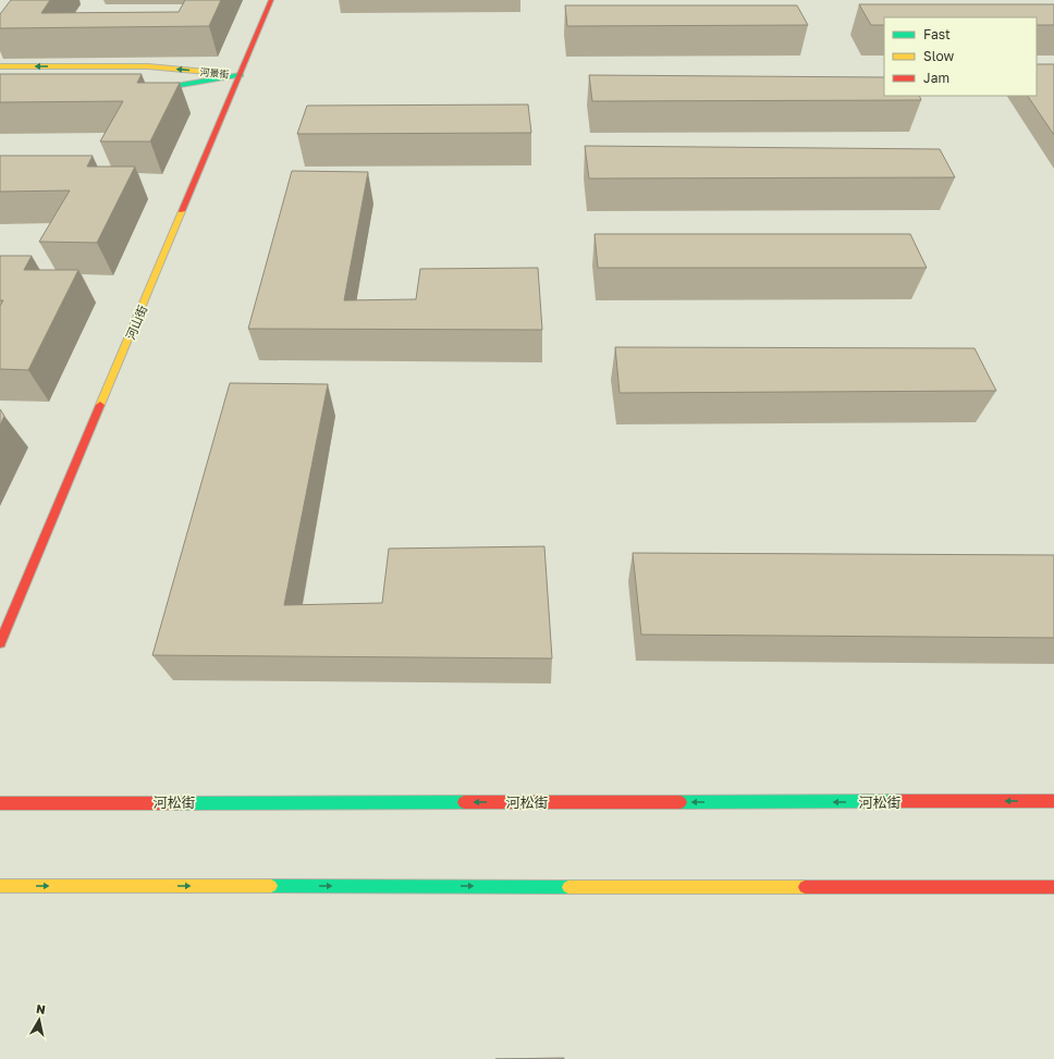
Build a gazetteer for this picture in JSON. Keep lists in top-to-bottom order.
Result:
{
  "streets": {
    "street": ["河景街", "河山街", "河松街"]
  },
  "crossings": [
    ["河景街", "河山街"]
  ],
  "legend": ["Fast", "Slow", "Jam"],
  "north": "top"
}
